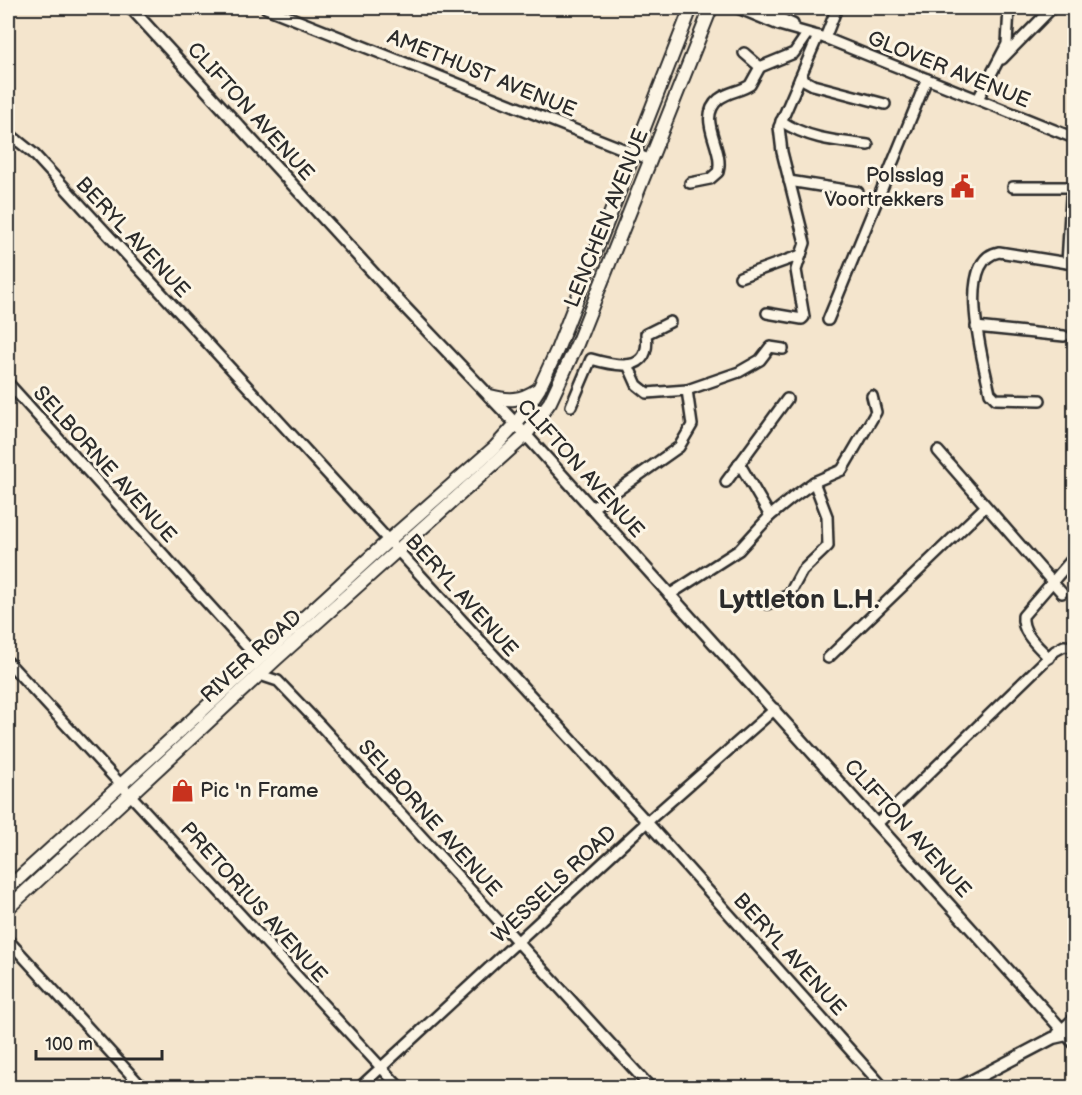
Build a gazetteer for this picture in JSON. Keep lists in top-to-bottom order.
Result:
{
  "streets": {
    "main road": ["LENCHEN AVENUE", "RIVER ROAD"],
    "street": [
      "GLOVER AVENUE",
      "AMETHUST AVENUE",
      "CLIFTON AVENUE",
      "BERYL AVENUE",
      "SELBORNE AVENUE",
      "WESSELS ROAD",
      "PRETORIUS AVENUE"
    ]
  },
  "crossings": [
    ["AMETHUST AVENUE", "LENCHEN AVENUE"],
    ["CLIFTON AVENUE", "LENCHEN AVENUE"],
    ["CLIFTON AVENUE", "RIVER ROAD"],
    ["CLIFTON AVENUE", "WESSELS ROAD"],
    ["LENCHEN AVENUE", "RIVER ROAD"],
    ["BERYL AVENUE", "RIVER ROAD"],
    ["BERYL AVENUE", "WESSELS ROAD"],
    ["SELBORNE AVENUE", "RIVER ROAD"],
    ["SELBORNE AVENUE", "WESSELS ROAD"],
    ["RIVER ROAD", "PRETORIUS AVENUE"],
    ["WESSELS ROAD", "PRETORIUS AVENUE"]
  ],
  "districts": ["Lyttleton L.H."],
  "places": {
    "public building": ["Polsslag Voortrekkers"],
    "shop": ["Pic 'n Frame"]
  },
  "scale_bar": "100 m"
}
